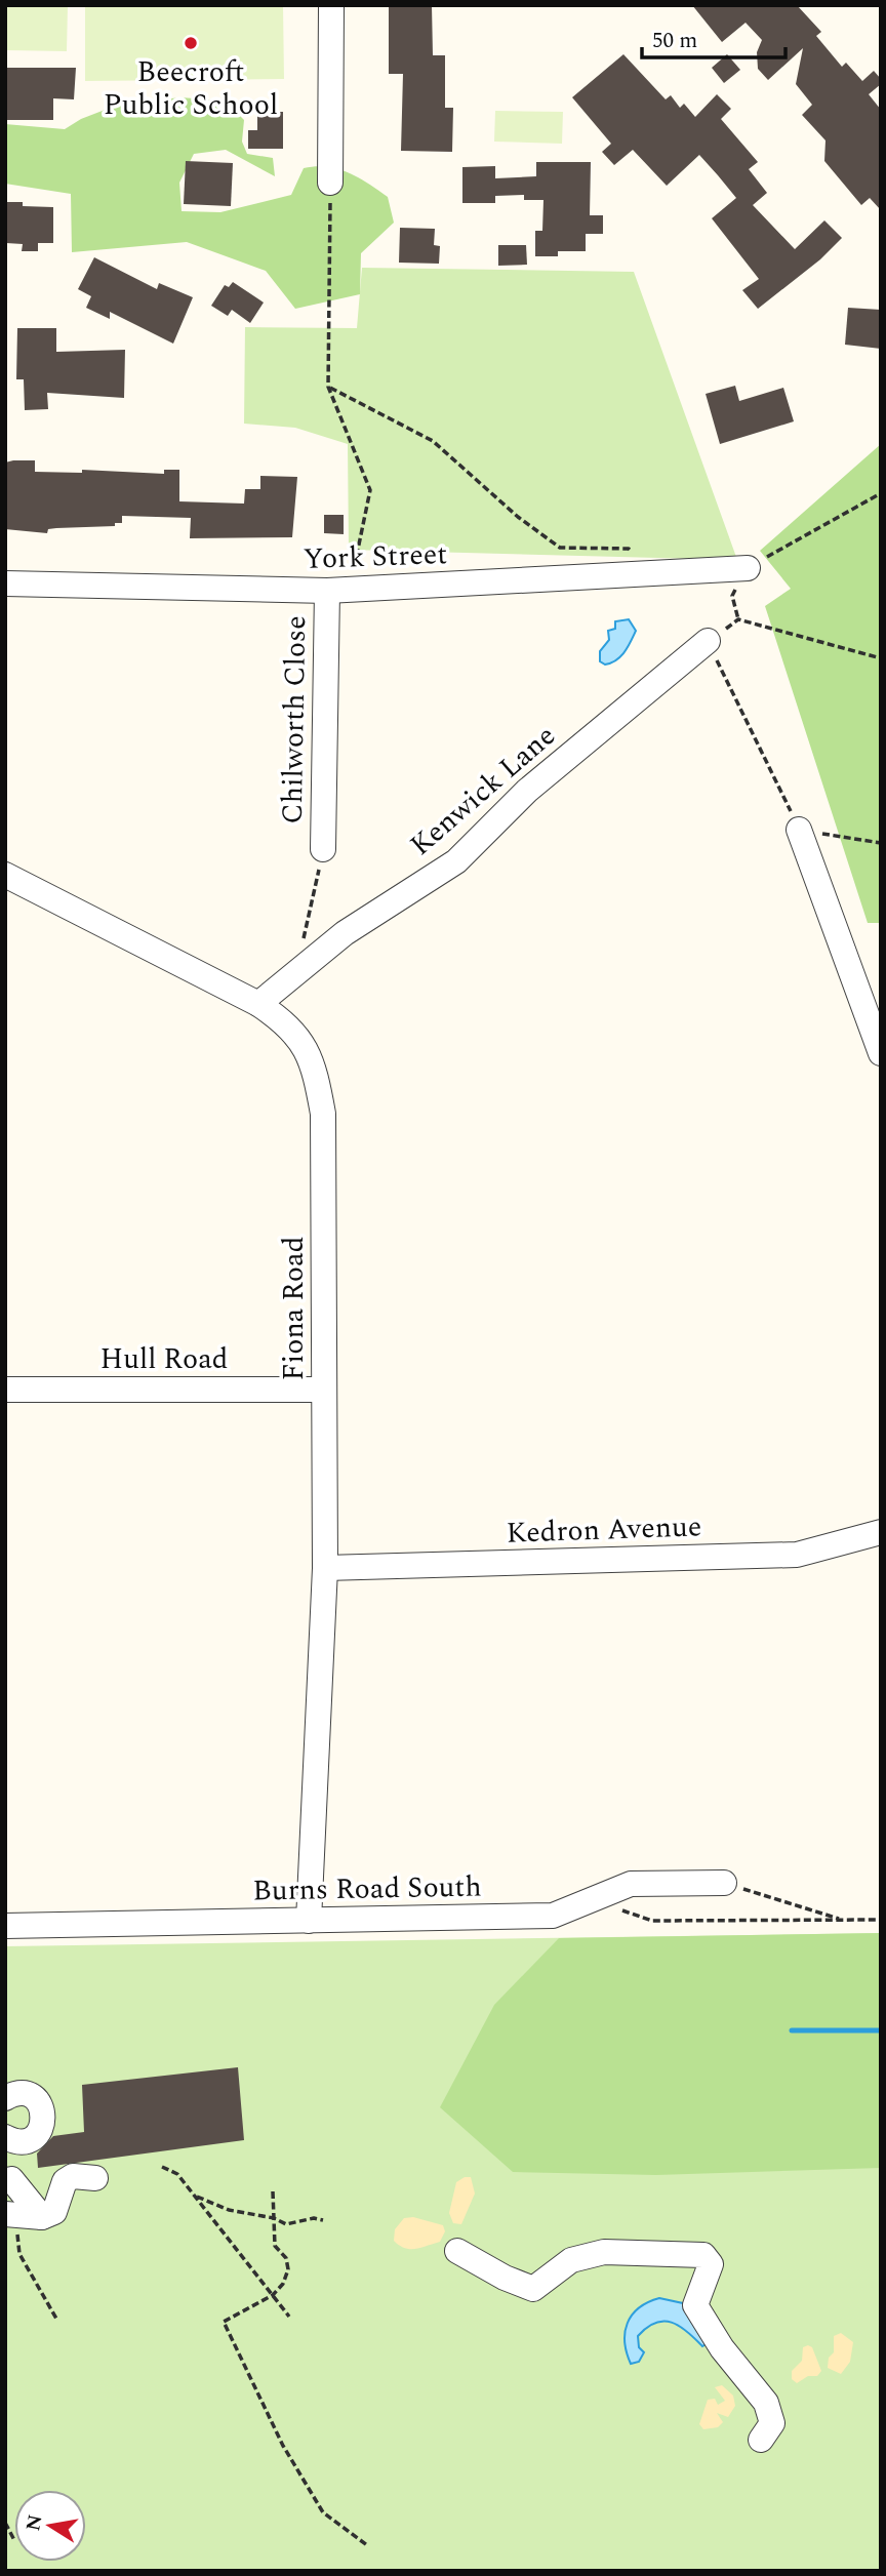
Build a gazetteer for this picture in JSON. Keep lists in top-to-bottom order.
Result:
{
  "streets": {
    "street": [
      "York Street",
      "Chilworth Close",
      "Kenwick Lane",
      "Fiona Road",
      "Hull Road",
      "Kedron Avenue",
      "Burns Road South"
    ]
  },
  "crossings": [
    ["York Street", "Chilworth Close"],
    ["Kenwick Lane", "Fiona Road"],
    ["Fiona Road", "Hull Road"],
    ["Fiona Road", "Kedron Avenue"],
    ["Fiona Road", "Burns Road South"]
  ],
  "places": ["Beecroft Public School"],
  "scale_bar": "50 m",
  "north": "left"
}
